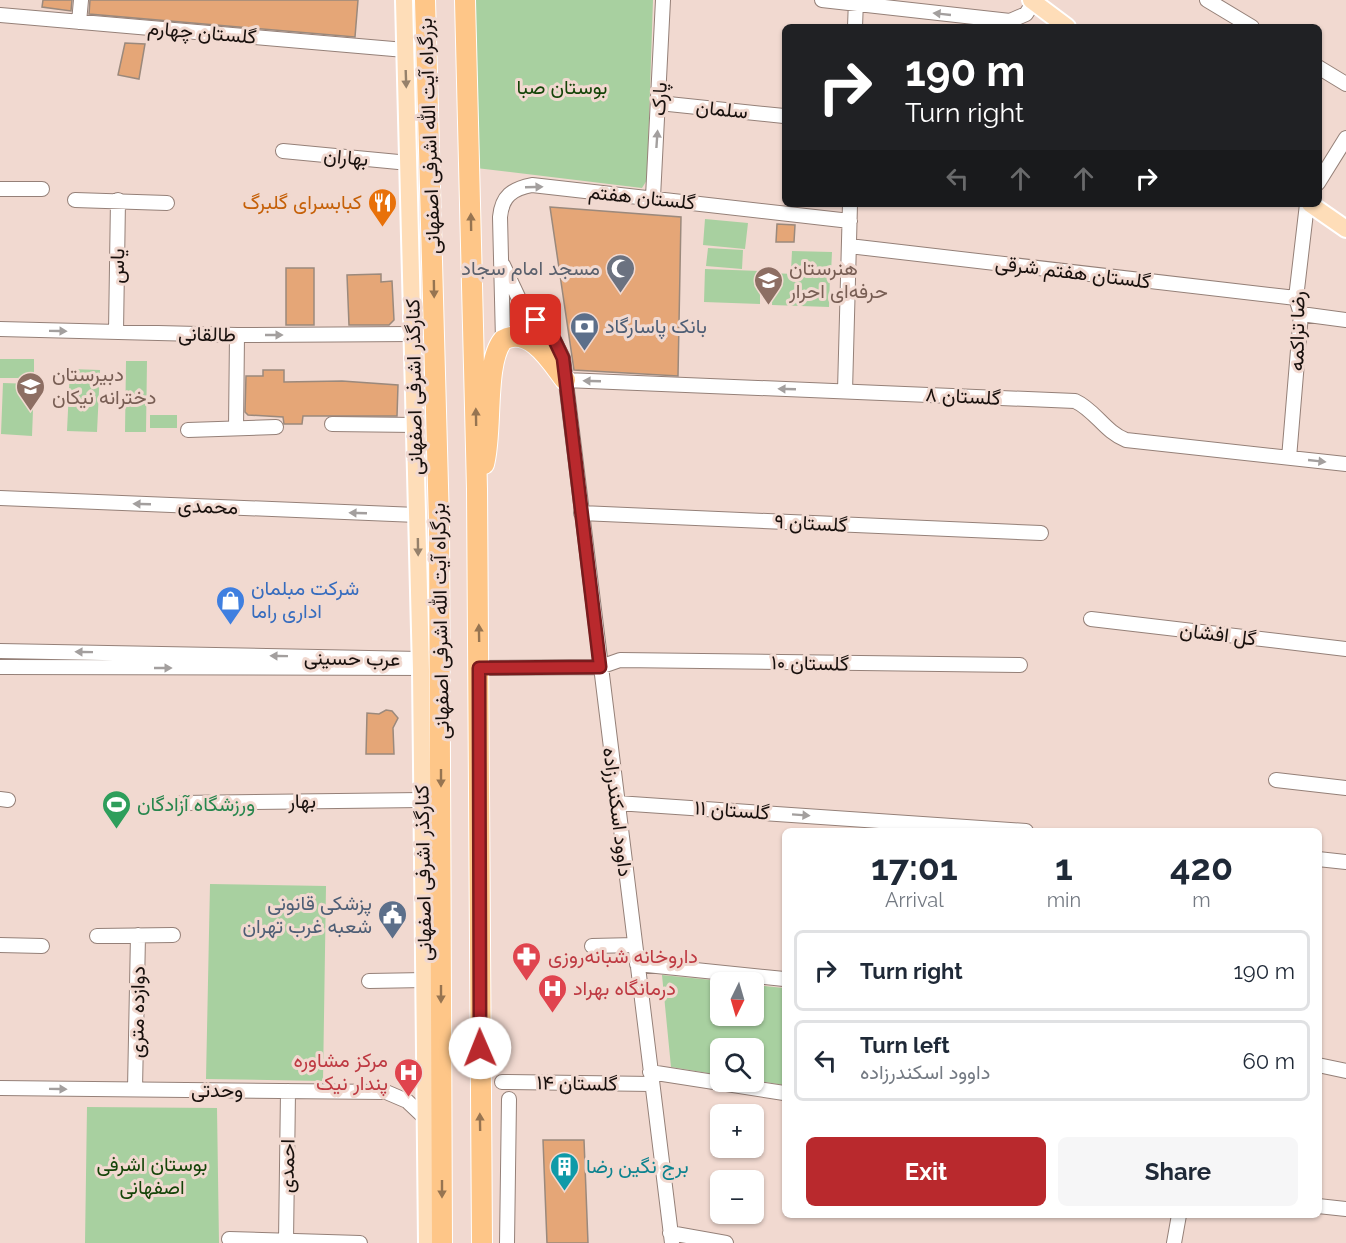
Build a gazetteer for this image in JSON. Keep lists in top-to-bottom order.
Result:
{
  "streets": {
    "highway": ["بزرگراه آیت الله اشرفی اصفهانی"],
    "main road": ["کنارگذر اشرفی اصفهانی"],
    "street": [
      "گلستان چهارم",
      "پارک",
      "سلمان",
      "بهاران",
      "گلستان هفتم",
      "یاس",
      "گلستان هفتم شرقی",
      "رضا تراکمه",
      "طالقانی",
      "گلستان ٨",
      "محمدی",
      "گلستان ۹",
      "گل افشان",
      "عرب حسینی",
      "گلستان ۱۰",
      "بهار",
      "گلستان ۱۱",
      "داوود اسکندرزاده",
      "دوازده متری",
      "گلستان ۱۴",
      "وحدتی",
      "احمدی"
    ]
  },
  "crossings": [
    ["گلستان چهارم", "کنارگذر اشرفی اصفهانی"],
    ["پارک", "سلمان"],
    ["پارک", "گلستان هفتم"],
    ["بزرگراه آیت الله اشرفی اصفهانی", "کنارگذر اشرفی اصفهانی"],
    ["بزرگراه آیت الله اشرفی اصفهانی", "عرب حسینی"],
    ["بزرگراه آیت الله اشرفی اصفهانی", "گلستان ۱۰"],
    ["بهاران", "کنارگذر اشرفی اصفهانی"],
    ["گلستان هفتم", "داوود اسکندرزاده"],
    ["یاس", "طالقانی"],
    ["گلستان هفتم شرقی", "رضا تراکمه"],
    ["رضا تراکمه", "گلستان ٨"],
    ["طالقانی", "کنارگذر اشرفی اصفهانی"],
    ["کنارگذر اشرفی اصفهانی", "محمدی"],
    ["کنارگذر اشرفی اصفهانی", "عرب حسینی"],
    ["کنارگذر اشرفی اصفهانی", "بهار"],
    ["کنارگذر اشرفی اصفهانی", "وحدتی"],
    ["گلستان ٨", "داوود اسکندرزاده"],
    ["گلستان ۹", "داوود اسکندرزاده"],
    ["گلستان ۱۰", "داوود اسکندرزاده"],
    ["گلستان ۱۱", "داوود اسکندرزاده"],
    ["داوود اسکندرزاده", "گلستان ۱۴"],
    ["دوازده متری", "وحدتی"],
    ["وحدتی", "احمدی"]
  ],
  "one_way": ["پارک", "گلستان ۱۱"],
  "parks": ["بوستان صبا", "بوستان اشرفی اصفهانی"],
  "places": {
    "restaurant": ["کبابسرای گلبرگ"],
    "mosque": ["مسجد امام سجاد"],
    "school or university": ["هنرستان حرفه‌ای احرار", "دبیرستان دخترانه نیکان"],
    "bank": ["بانک پاسارگاد"],
    "shop": ["شرکت مبلمان اداری راما"],
    "sports": ["ورزشگاه آزادگان"],
    "public building": ["پزشکی قانونی شعبه غرب تهران"],
    "pharmacy": ["داروخانه شبانه‌روزی"],
    "hospital": ["درمانگاه بهراد", "مرکز مشاوره پندار نیک"],
    "building": ["برج نگین رضا"]
  },
  "north": "bottom",
  "page": {
    "turn": ["190 m", "Turn right"],
    "eta": [
      "17:01",
      "Arrival",
      "1",
      "min",
      "420",
      "m"
    ],
    "list": [
      {
        "name": "Turn right",
        "value": "190 m"
      },
      {
        "name": "Turn left",
        "note": "داوود اسکندرزاده",
        "value": "60 m"
      }
    ],
    "map_buttons": ["+", "−"],
    "buttons": ["Exit", "Share"]
  }
}
